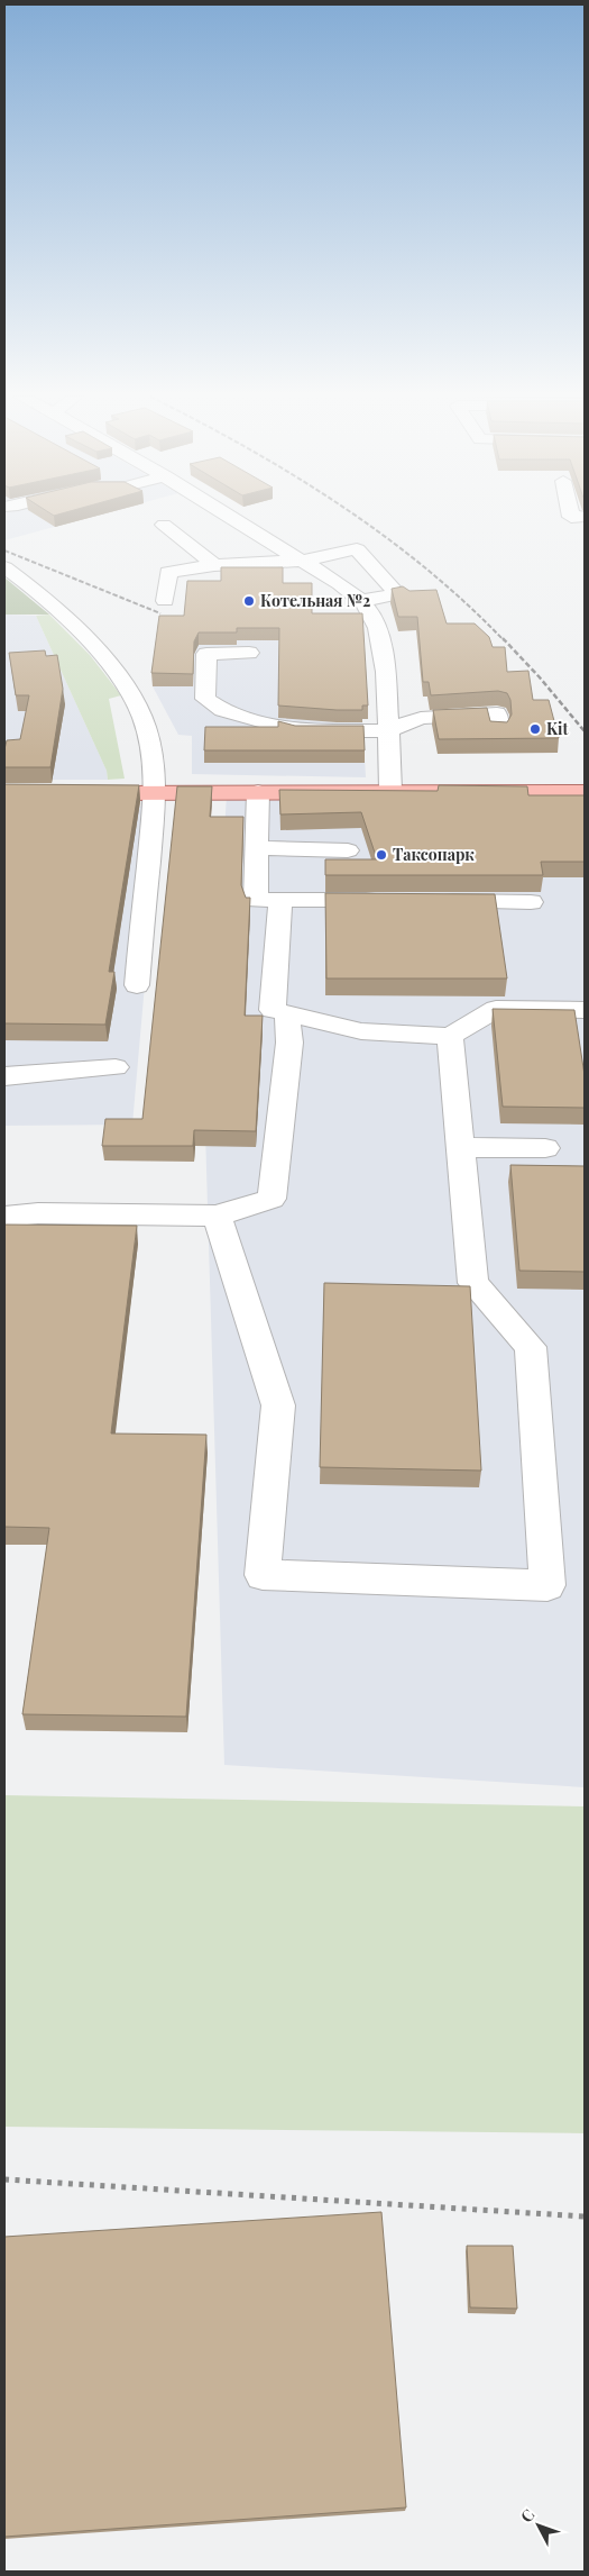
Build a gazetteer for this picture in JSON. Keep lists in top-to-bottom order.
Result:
{
  "places": ["Котельная №2", "Kit", "Таксопарк"],
  "north": "top left"
}
